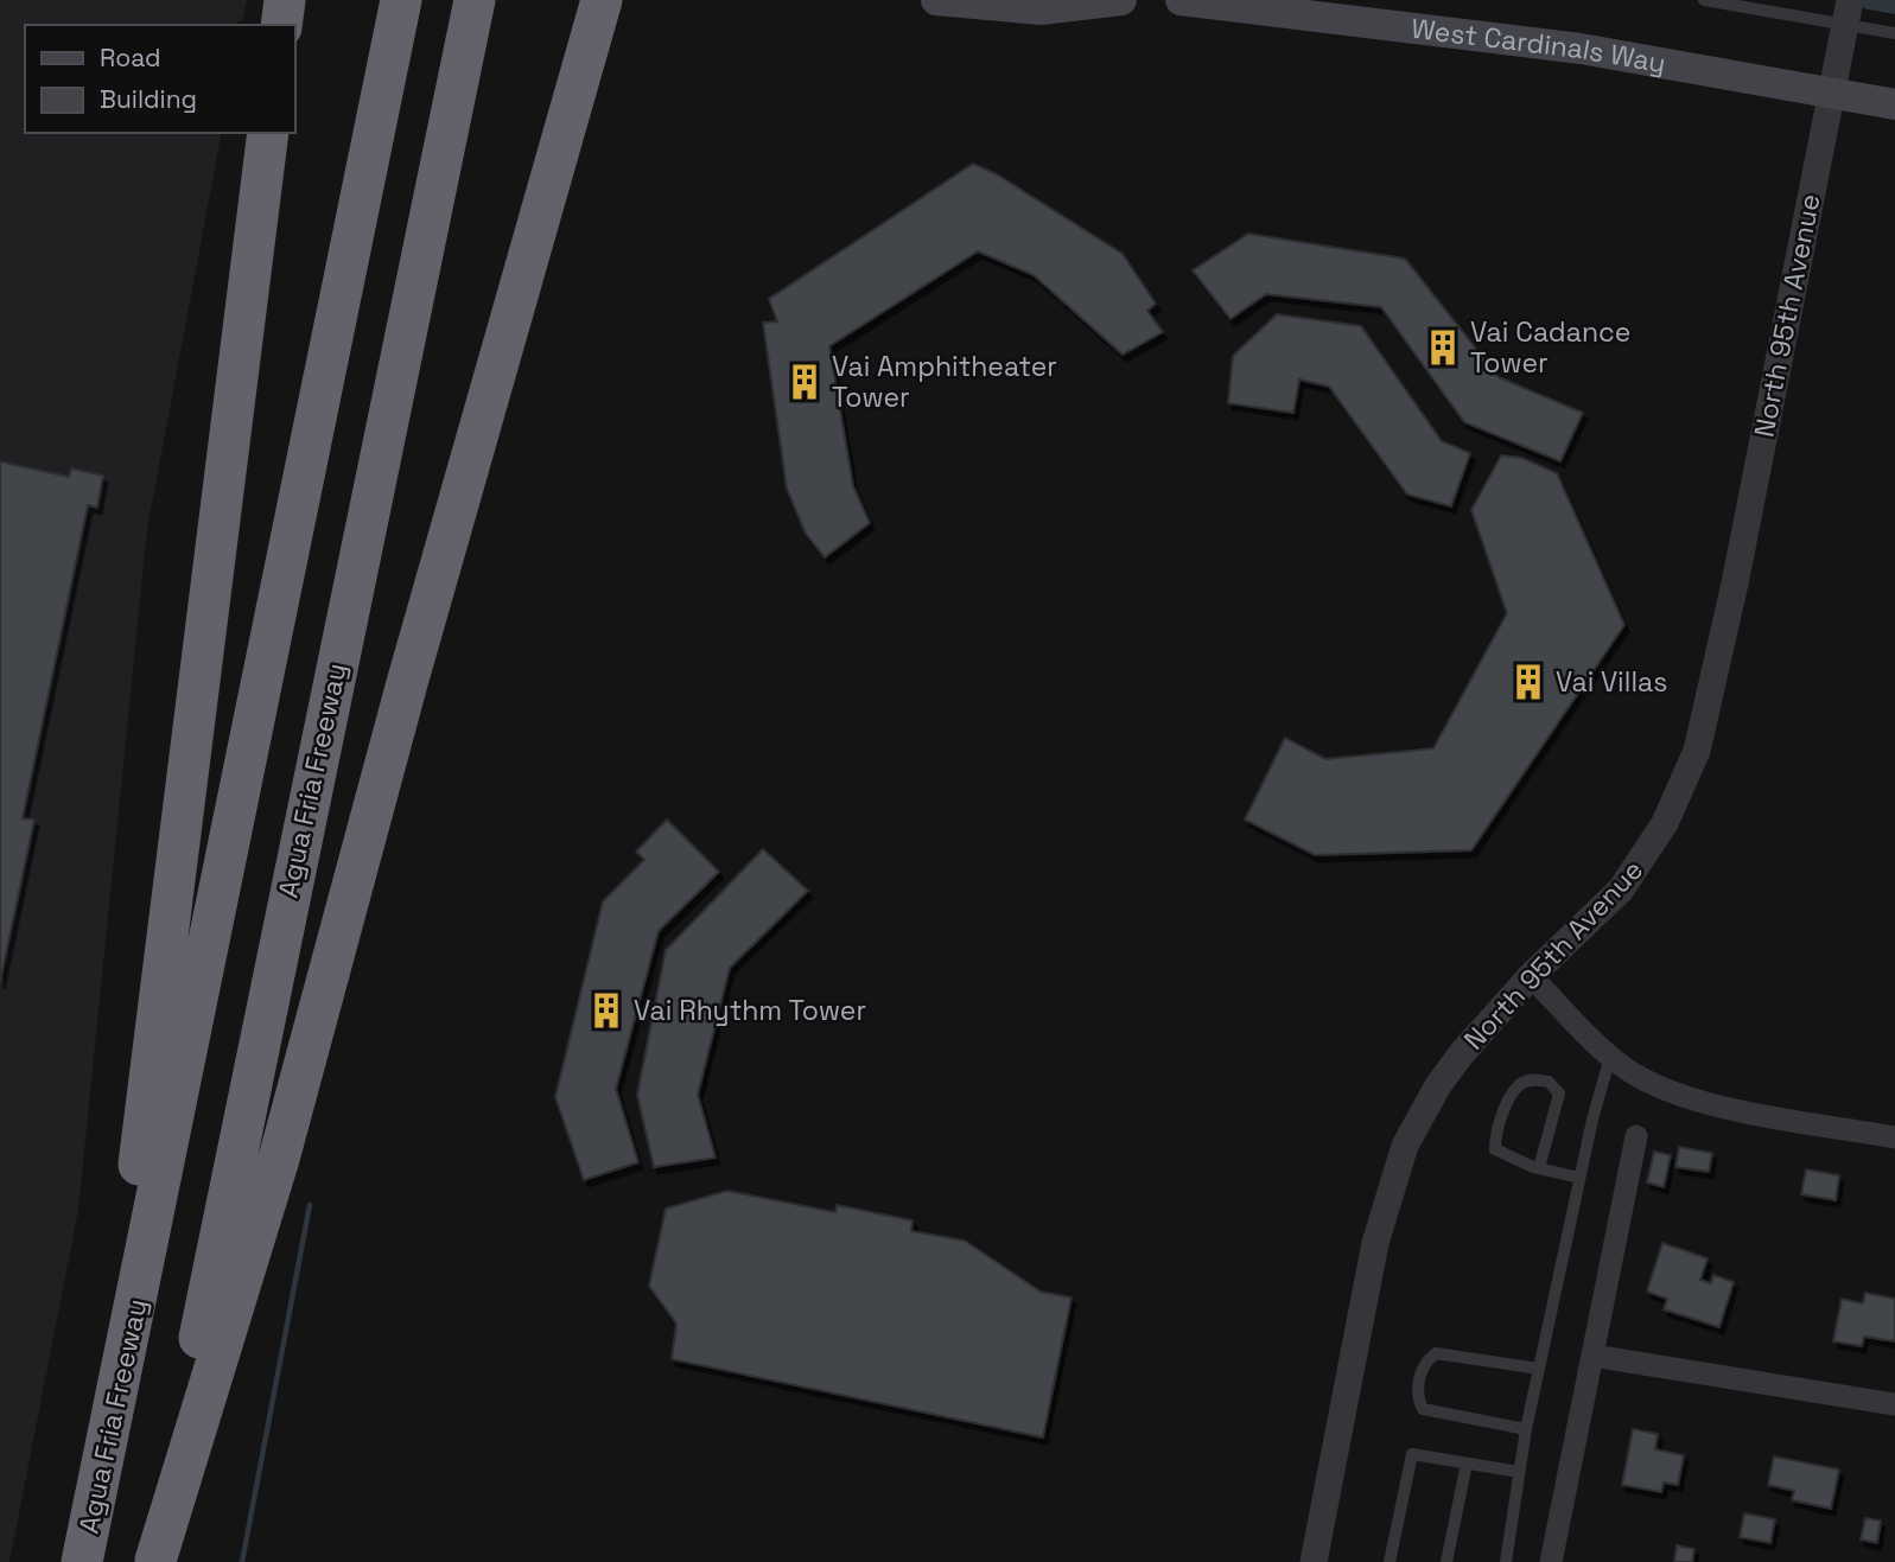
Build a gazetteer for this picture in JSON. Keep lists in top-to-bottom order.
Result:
{
  "streets": {
    "highway": ["Agua Fria Freeway"],
    "main road": ["West Cardinals Way"],
    "street": ["North 95th Avenue"]
  },
  "crossings": [
    ["West Cardinals Way", "North 95th Avenue"]
  ],
  "places": {
    "building": [
      "Vai Cadance Tower",
      "Vai Amphitheater Tower",
      "Vai Villas",
      "Vai Rhythm Tower"
    ]
  },
  "legend": ["Road", "Building"]
}
